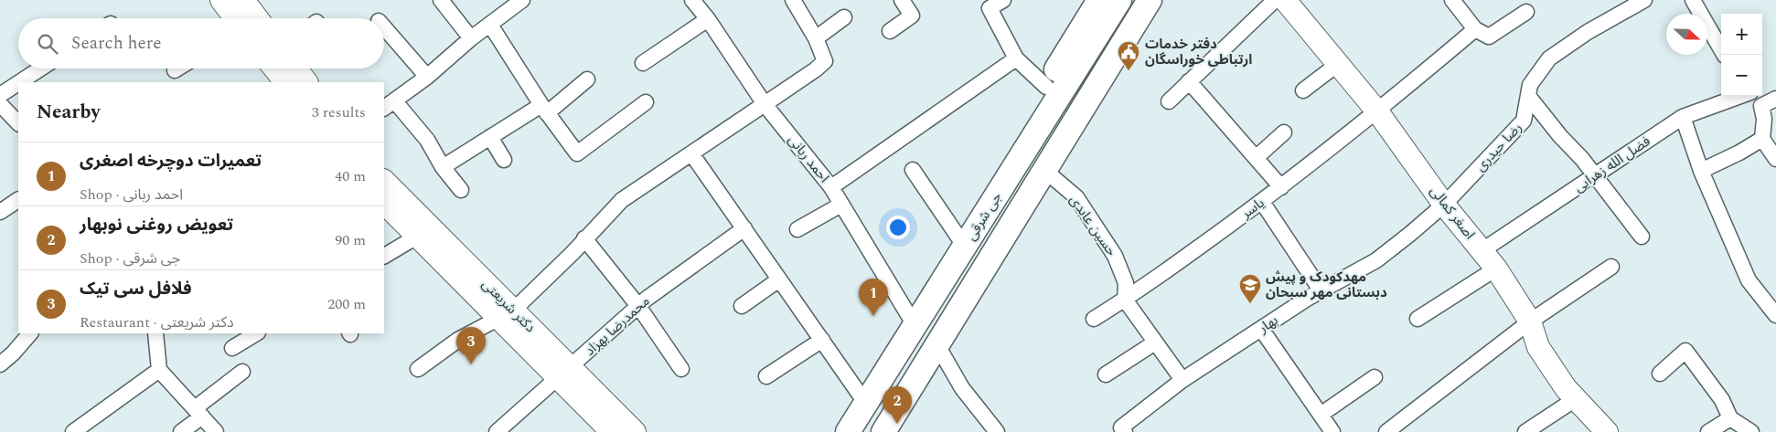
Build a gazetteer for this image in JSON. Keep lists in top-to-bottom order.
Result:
{
  "streets": {
    "main road": ["اصغر کمالی", "جی شرقی", "دکتر شریعتی"],
    "street": [
      "رضا حیدری",
      "احمد ربانی",
      "فضل الله زهرایی",
      "یاسر",
      "حسین عابدی",
      "بهار",
      "محمدرضا بهزاد"
    ]
  },
  "crossings": [
    ["رضا حیدری", "اصغر کمالی"],
    ["رضا حیدری", "بهار"],
    ["احمد ربانی", "جی شرقی"],
    ["فضل الله زهرایی", "اصغر کمالی"],
    ["یاسر", "اصغر کمالی"],
    ["یاسر", "حسین عابدی"],
    ["اصغر کمالی", "بهار"],
    ["جی شرقی", "حسین عابدی"],
    ["دکتر شریعتی", "محمدرضا بهزاد"]
  ],
  "places": {
    "public building": ["دفتر خدمات ارتباطی خوراسگان"],
    "school or university": ["مهدکودک و پیش دبستانی مهر سبحان"]
  },
  "north": "right",
  "page": {
    "map_buttons": ["+", "−"],
    "search": "Search here",
    "heading": ["Nearby", "3 results"],
    "list": [
      {
        "mark": "1",
        "name": "تعمیرات دوچرخه اصغری",
        "note": "Shop · احمد ربانی",
        "value": "40 m"
      },
      {
        "mark": "2",
        "name": "تعویض روغنی نوبهار",
        "note": "Shop · جی شرقی",
        "value": "90 m"
      },
      {
        "mark": "3",
        "name": "فلافل سی تیک",
        "note": "Restaurant · دکتر شریعتی",
        "value": "200 m"
      }
    ],
    "pins": ["1", "3", "2"]
  }
}
